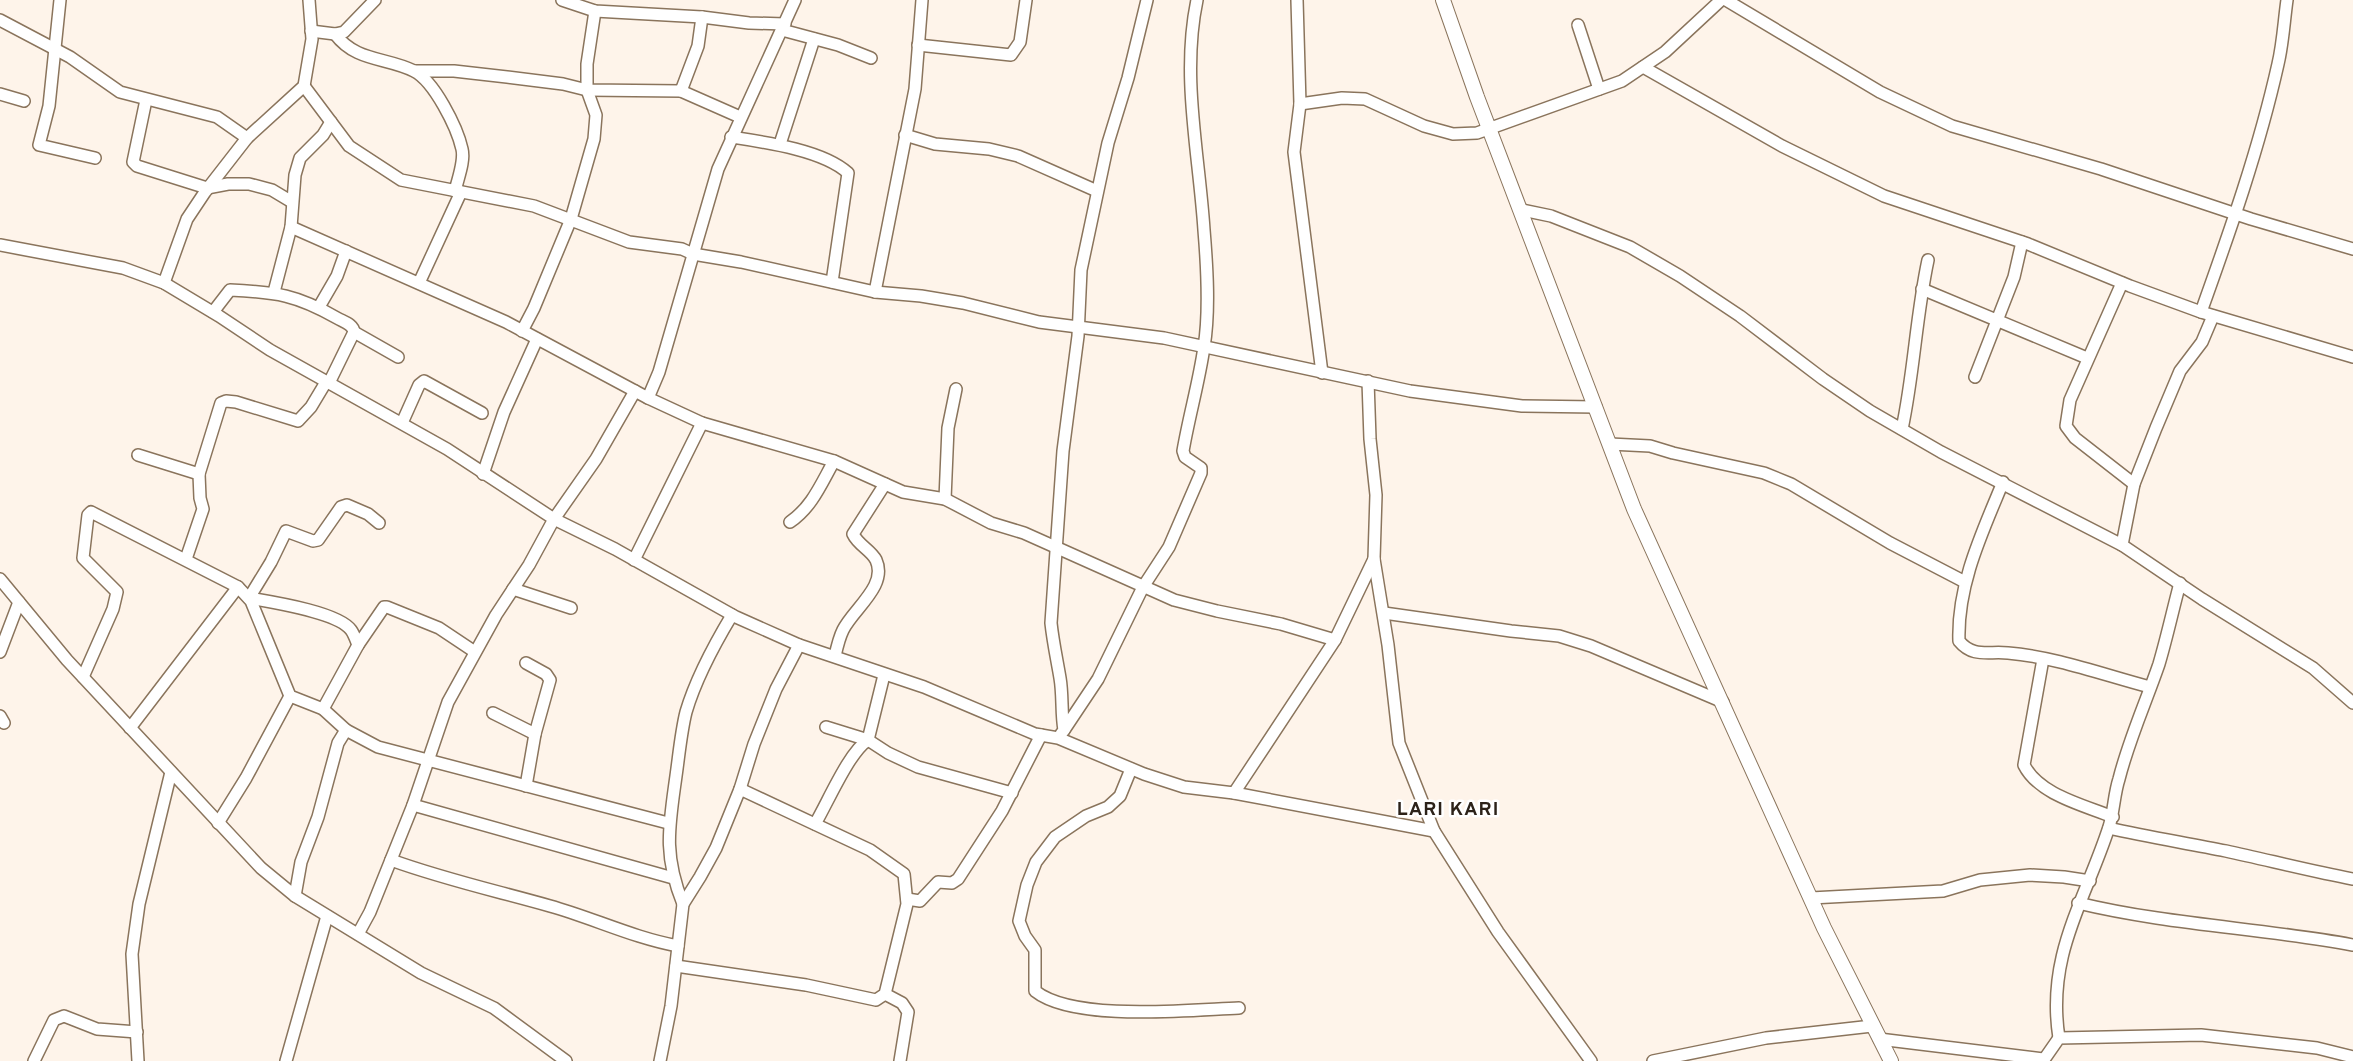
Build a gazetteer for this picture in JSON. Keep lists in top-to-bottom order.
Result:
{
  "districts": ["LARI KARI"]
}
